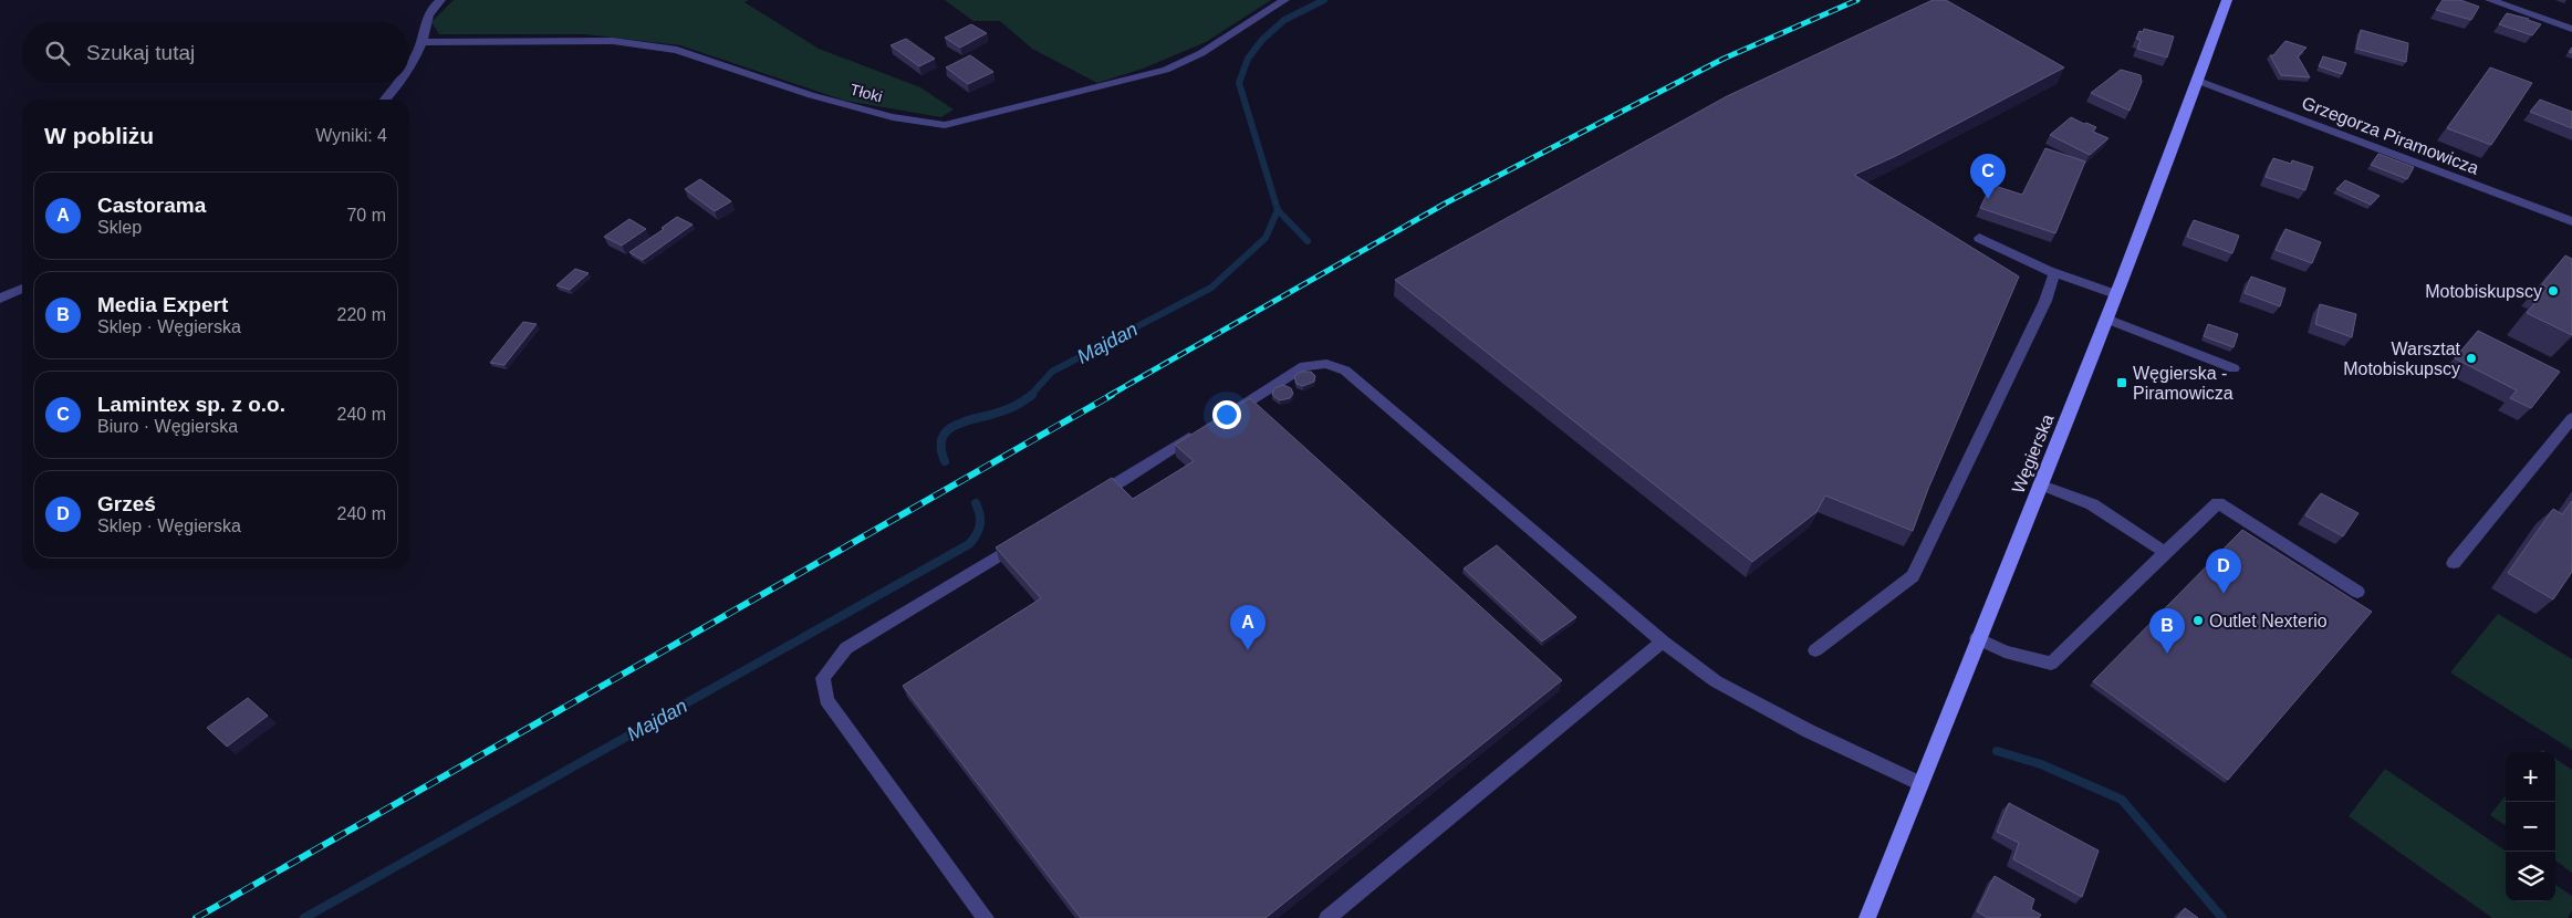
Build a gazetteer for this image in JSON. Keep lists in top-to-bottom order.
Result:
{
  "streets": {
    "main road": ["Węgierska"],
    "street": ["Tłoki", "Grzegorza Piramowicza"]
  },
  "crossings": [
    ["Grzegorza Piramowicza", "Węgierska"]
  ],
  "water": ["Majdan"],
  "places": {
    "other": ["Motobiskupscy", "Warsztat Motobiskupscy", "Outlet Nexterio"],
    "transit": ["Węgierska - Piramowicza"]
  },
  "page": {
    "search": "Szukaj tutaj",
    "heading": ["W pobliżu", "Wyniki: 4"],
    "pins": [
      "C",
      "D",
      "A",
      "B"
    ],
    "list": [
      {
        "mark": "A",
        "name": "Castorama",
        "note": "Sklep",
        "value": "70 m"
      },
      {
        "mark": "B",
        "name": "Media Expert",
        "note": "Sklep · Węgierska",
        "value": "220 m"
      },
      {
        "mark": "C",
        "name": "Lamintex sp. z o.o.",
        "note": "Biuro · Węgierska",
        "value": "240 m"
      },
      {
        "mark": "D",
        "name": "Grześ",
        "note": "Sklep · Węgierska",
        "value": "240 m"
      }
    ],
    "map_buttons": ["+", "−"]
  }
}
